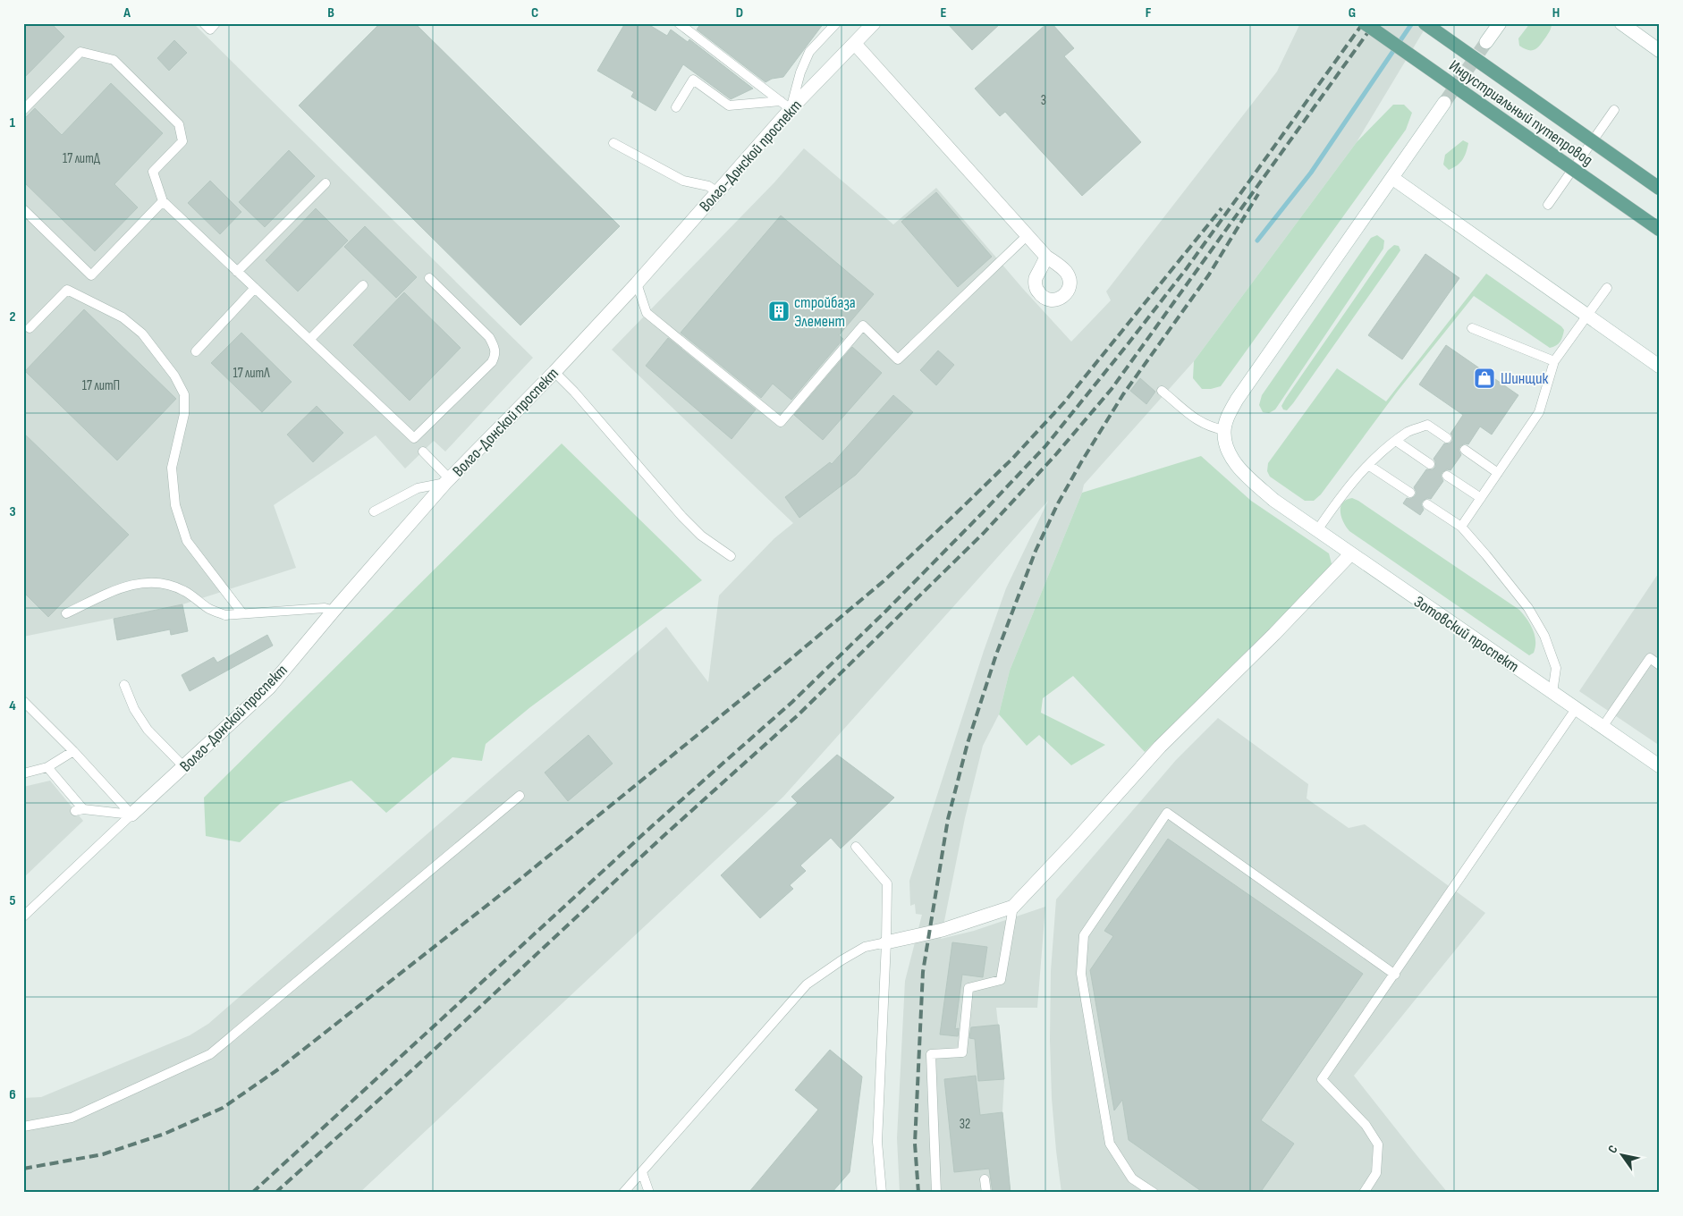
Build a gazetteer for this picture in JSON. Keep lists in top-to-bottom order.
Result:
{
  "streets": {
    "main road": ["Индустриальный путепровод"],
    "street": ["Волго-Донской проспект", "Зотовский проспект"]
  },
  "places": {
    "building": ["стройбаза Элемент"],
    "shop": ["Шинщик"]
  },
  "house_numbers": [
    "3",
    "17 литД",
    "17 литЛ",
    "17 литП",
    "32"
  ],
  "north": "top left",
  "grid": {
    "columns": [
      "A",
      "B",
      "C",
      "D",
      "E",
      "F",
      "G",
      "H"
    ],
    "rows": [
      "1",
      "2",
      "3",
      "4",
      "5",
      "6"
    ]
  }
}
